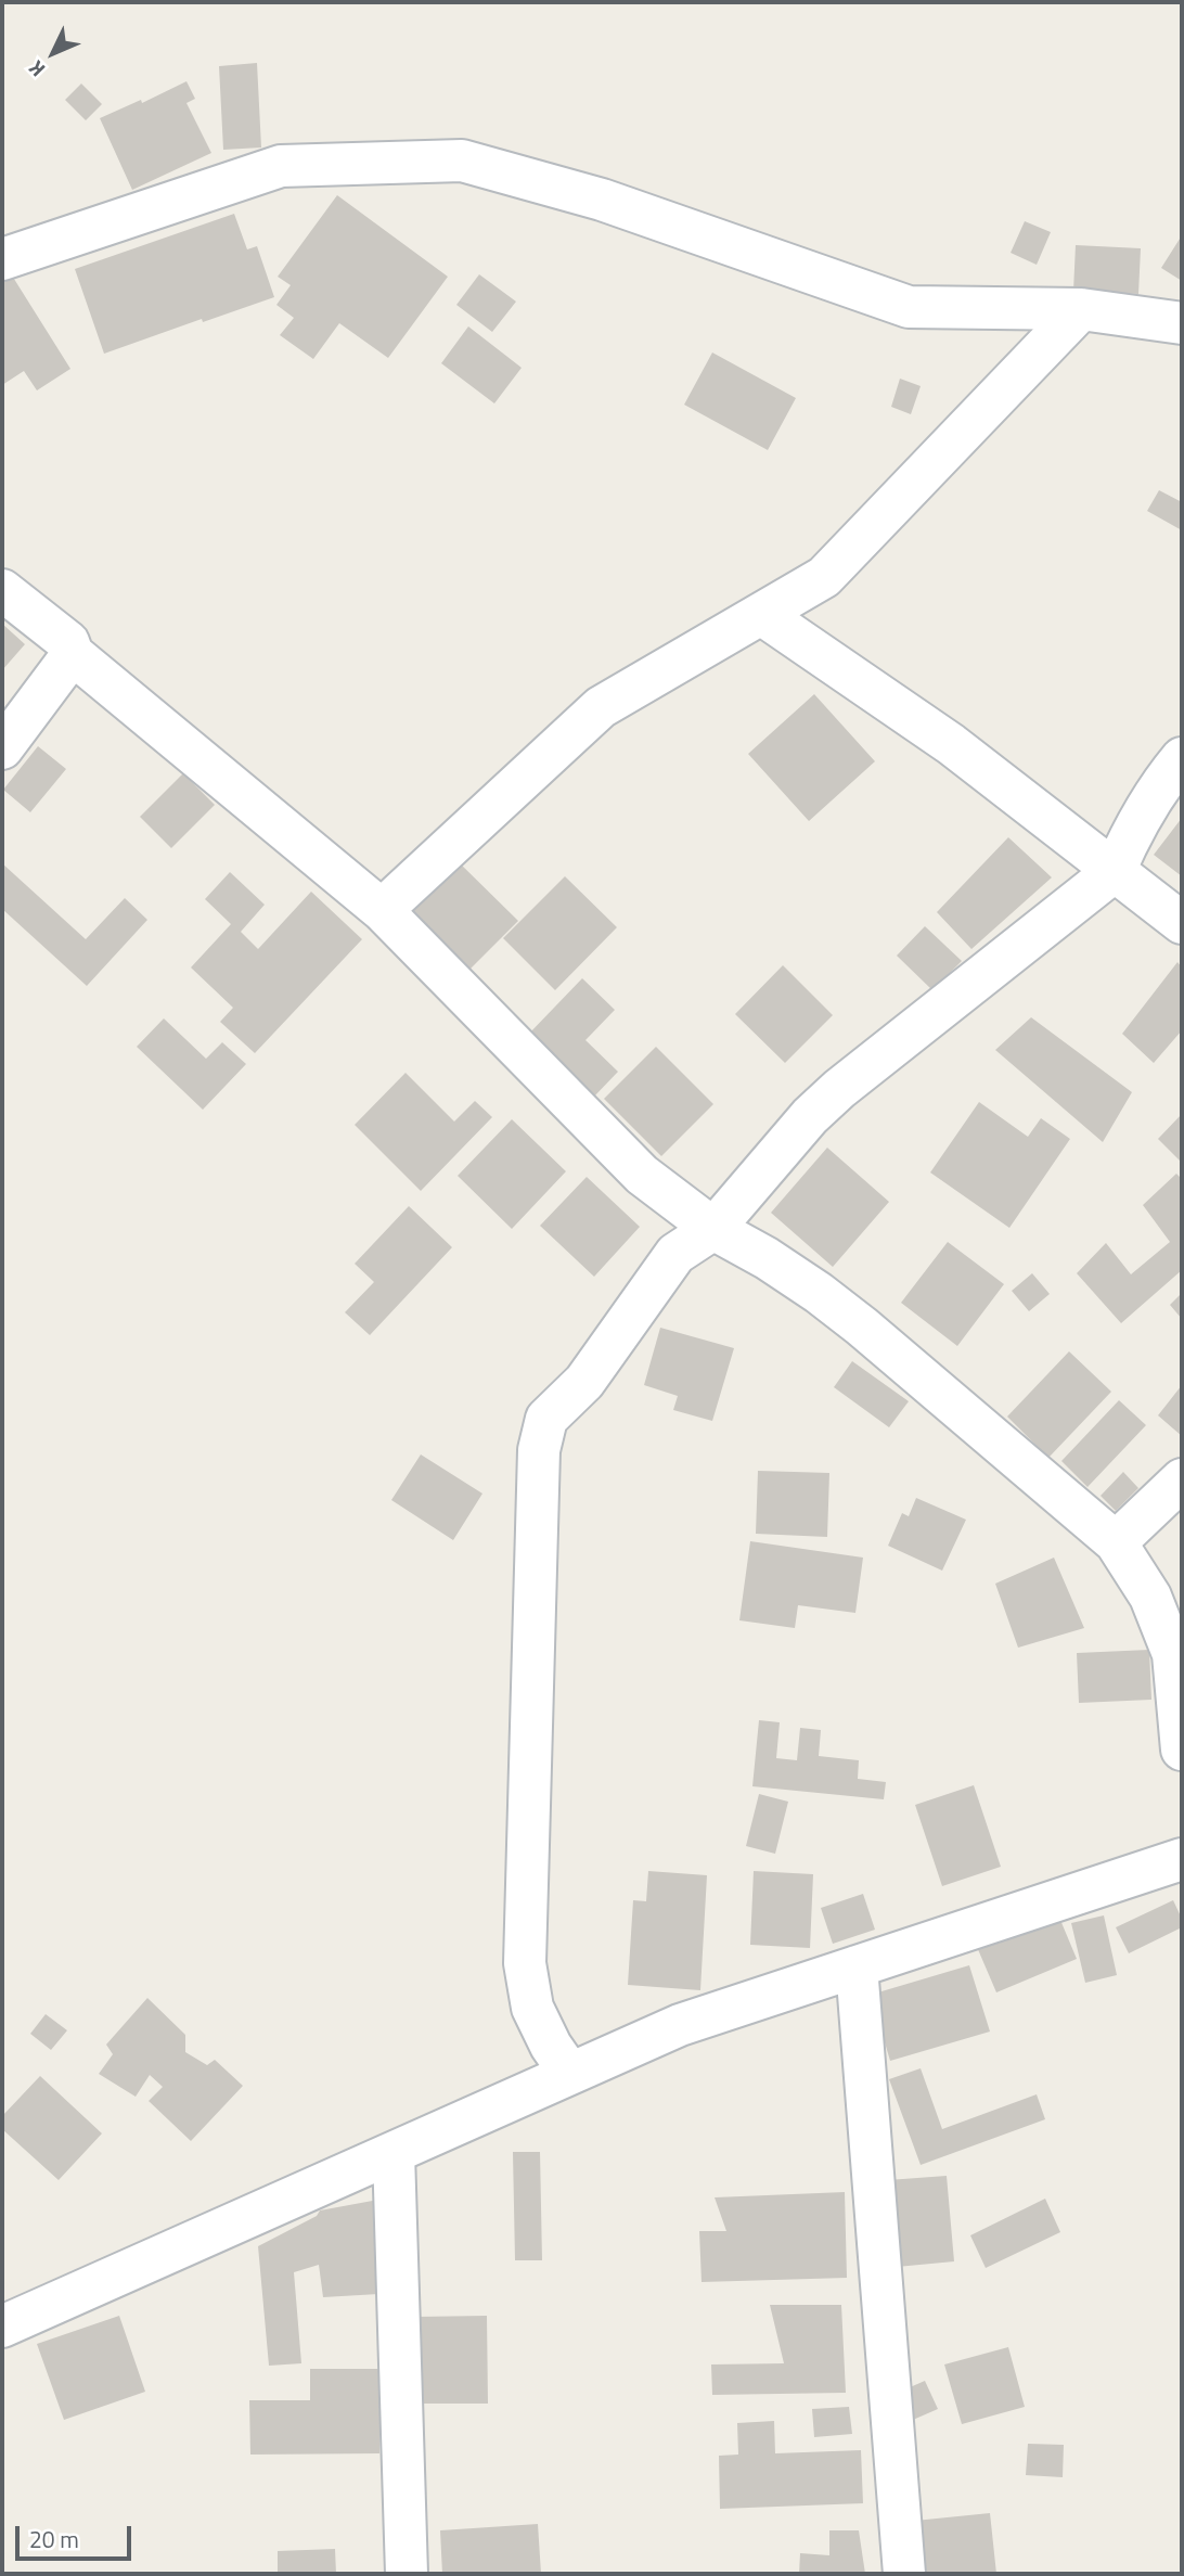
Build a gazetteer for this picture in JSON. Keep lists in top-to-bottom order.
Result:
{
  "scale_bar": "20 m",
  "north": "bottom left"
}
